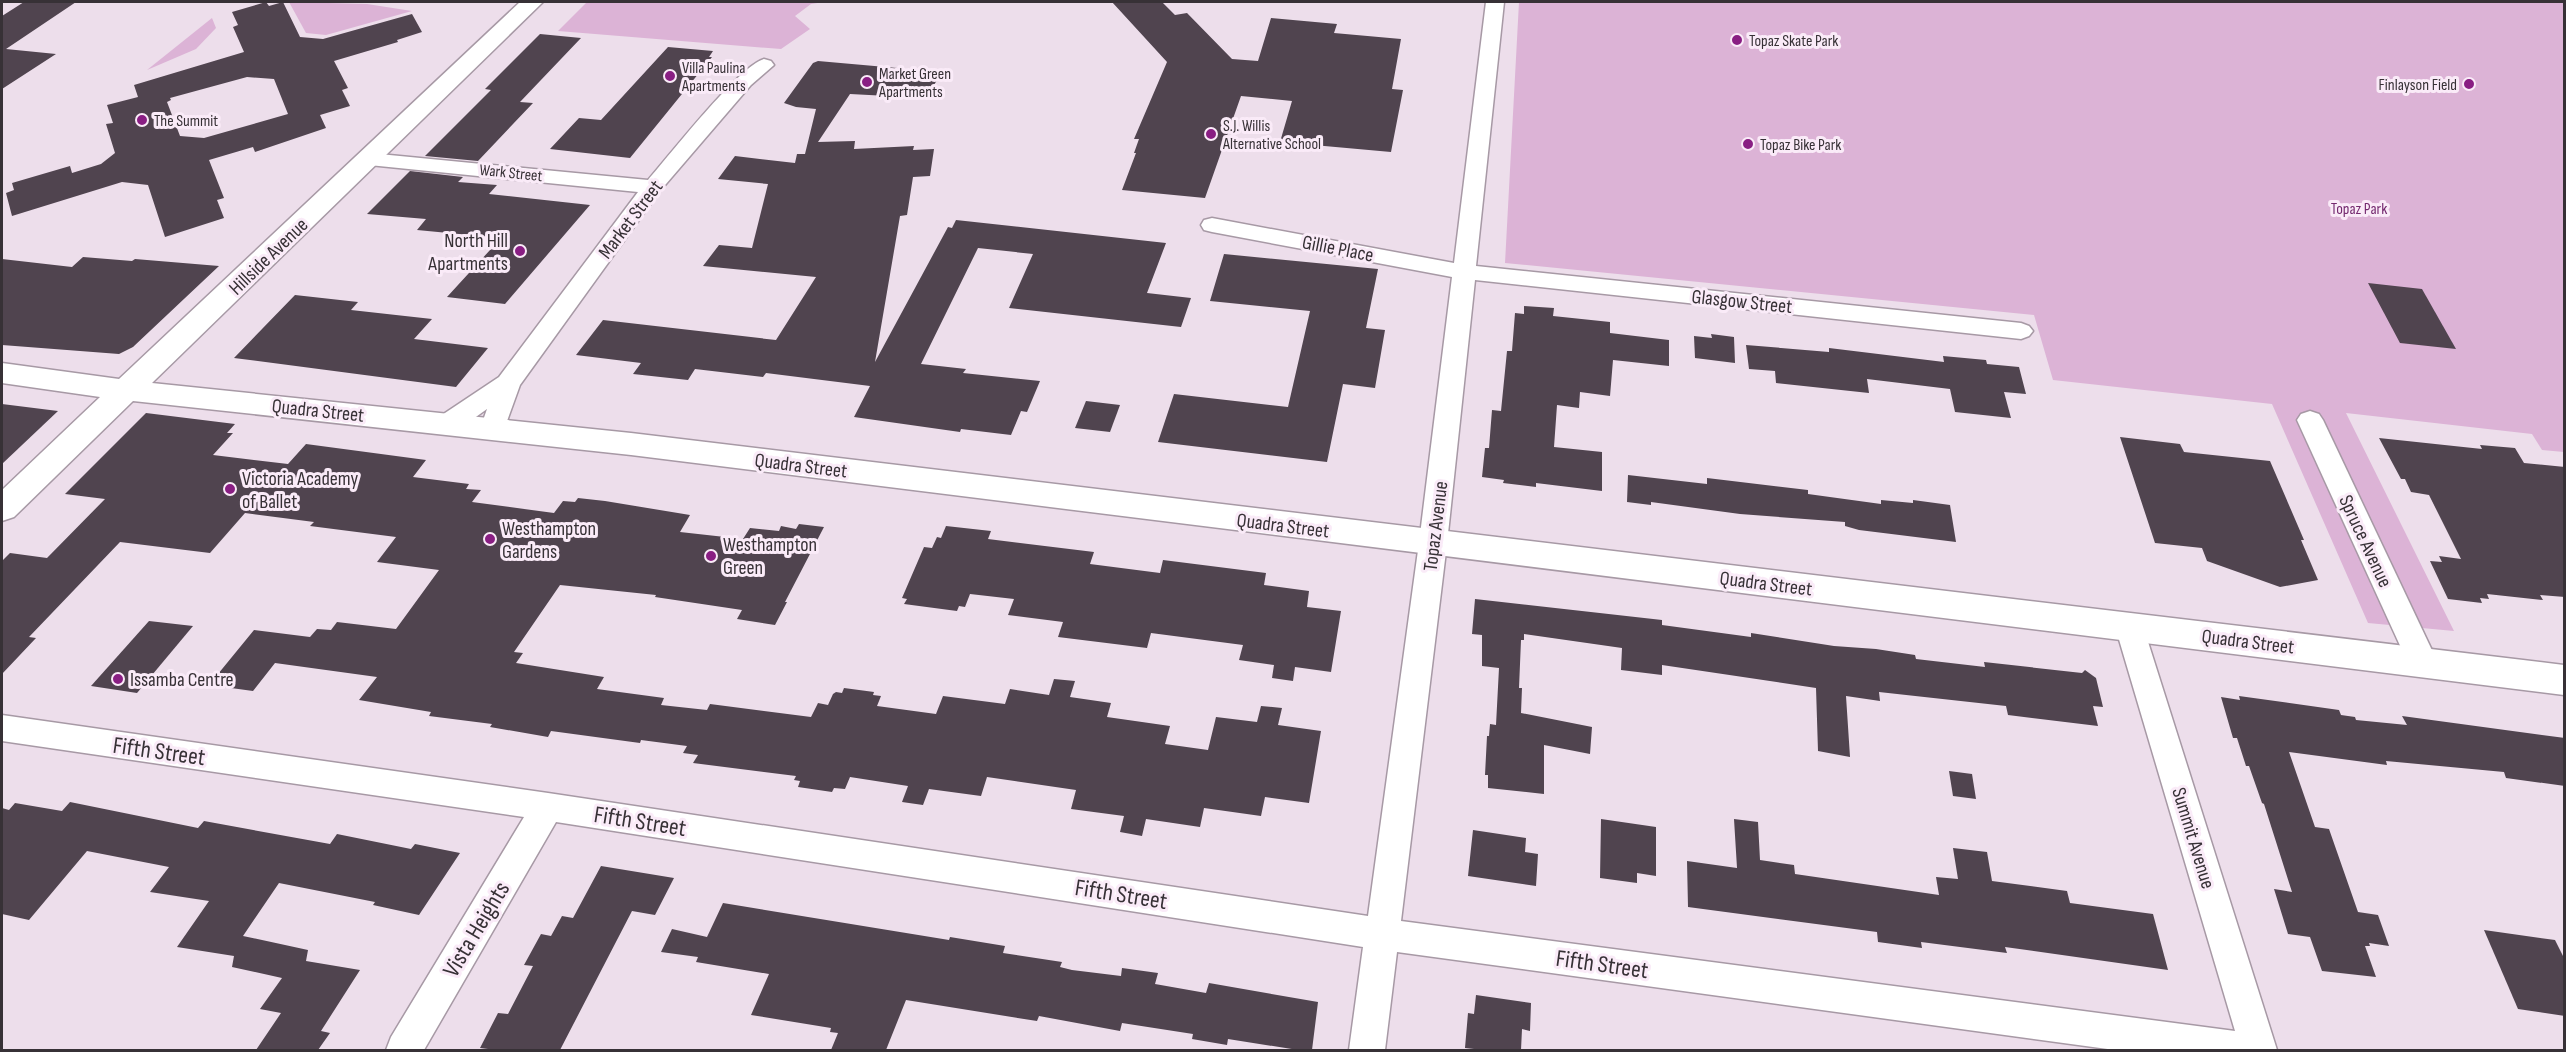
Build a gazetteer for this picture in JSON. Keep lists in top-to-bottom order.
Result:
{
  "streets": {
    "main road": ["Hillside Avenue", "Quadra Street"],
    "street": [
      "Wark Street",
      "Market Street",
      "Gillie Place",
      "Glasgow Street",
      "Topaz Avenue",
      "Spruce Avenue",
      "Fifth Street",
      "Summit Avenue",
      "Vista Heights"
    ]
  },
  "crossings": [
    ["Wark Street", "Market Street"],
    ["Wark Street", "Hillside Avenue"],
    ["Market Street", "Quadra Street"],
    ["Gillie Place", "Glasgow Street"],
    ["Gillie Place", "Topaz Avenue"],
    ["Hillside Avenue", "Quadra Street"],
    ["Glasgow Street", "Topaz Avenue"],
    ["Quadra Street", "Topaz Avenue"],
    ["Quadra Street", "Spruce Avenue"],
    ["Quadra Street", "Summit Avenue"],
    ["Topaz Avenue", "Fifth Street"],
    ["Fifth Street", "Vista Heights"]
  ],
  "parks": ["Topaz Park"],
  "places": [
    "Topaz Skate Park",
    "Villa Paulina Apartments",
    "Market Green Apartments",
    "Finlayson Field",
    "The Summit",
    "S.J. Willis Alternative School",
    "Topaz Bike Park",
    "North Hill Apartments",
    "Victoria Academy of Ballet",
    "Westhampton Gardens",
    "Westhampton Green",
    "Issamba Centre"
  ]
}
